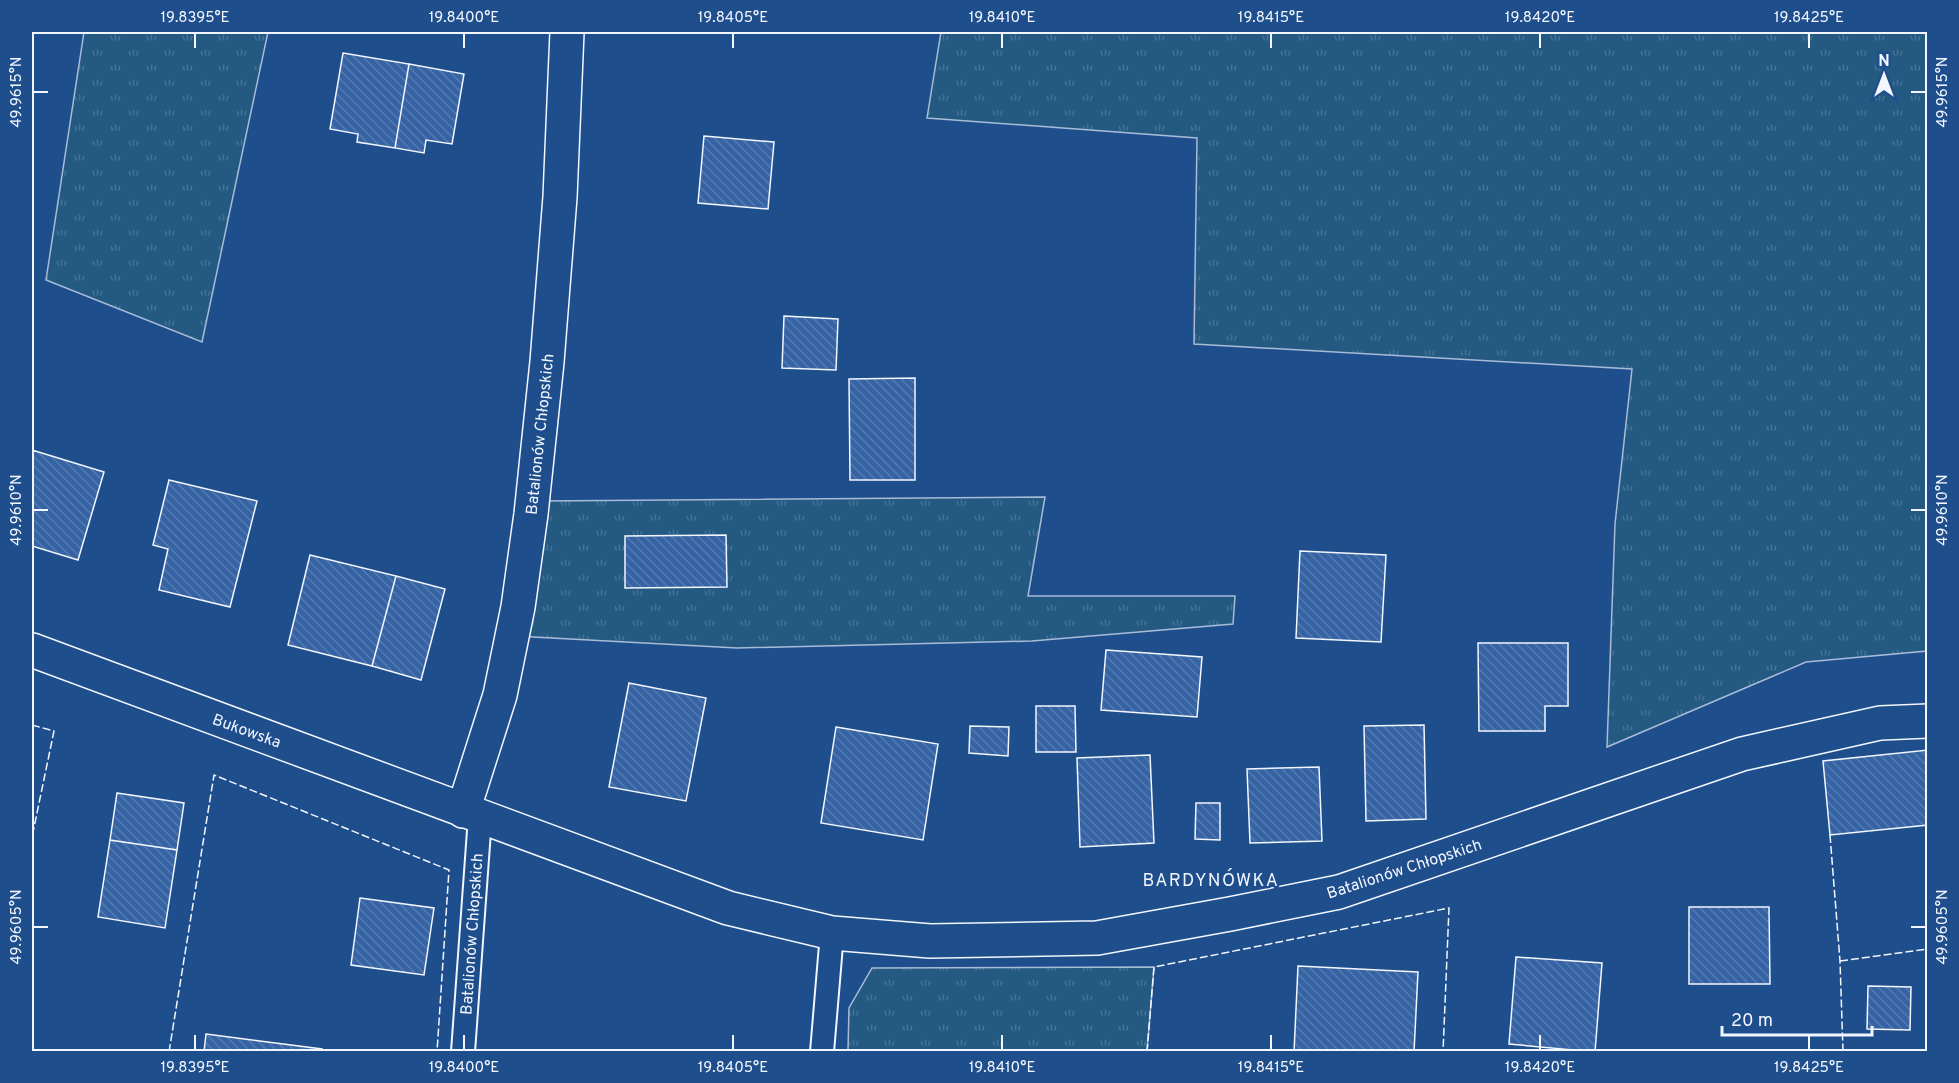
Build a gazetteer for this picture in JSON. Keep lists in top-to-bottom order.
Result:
{
  "streets": {
    "street": ["Batalionów Chłopskich", "Bukowska"]
  },
  "crossings": [
    ["Batalionów Chłopskich", "Bukowska"]
  ],
  "districts": ["BARDYNÓWKA"],
  "scale_bar": "20 m",
  "north": "top",
  "coordinates": [
    "19.8395°E",
    "19.8400°E",
    "19.8405°E",
    "19.8410°E",
    "19.8415°E",
    "19.8420°E",
    "19.8425°E",
    "49.9615°N",
    "49.9610°N",
    "49.9605°N"
  ]
}
